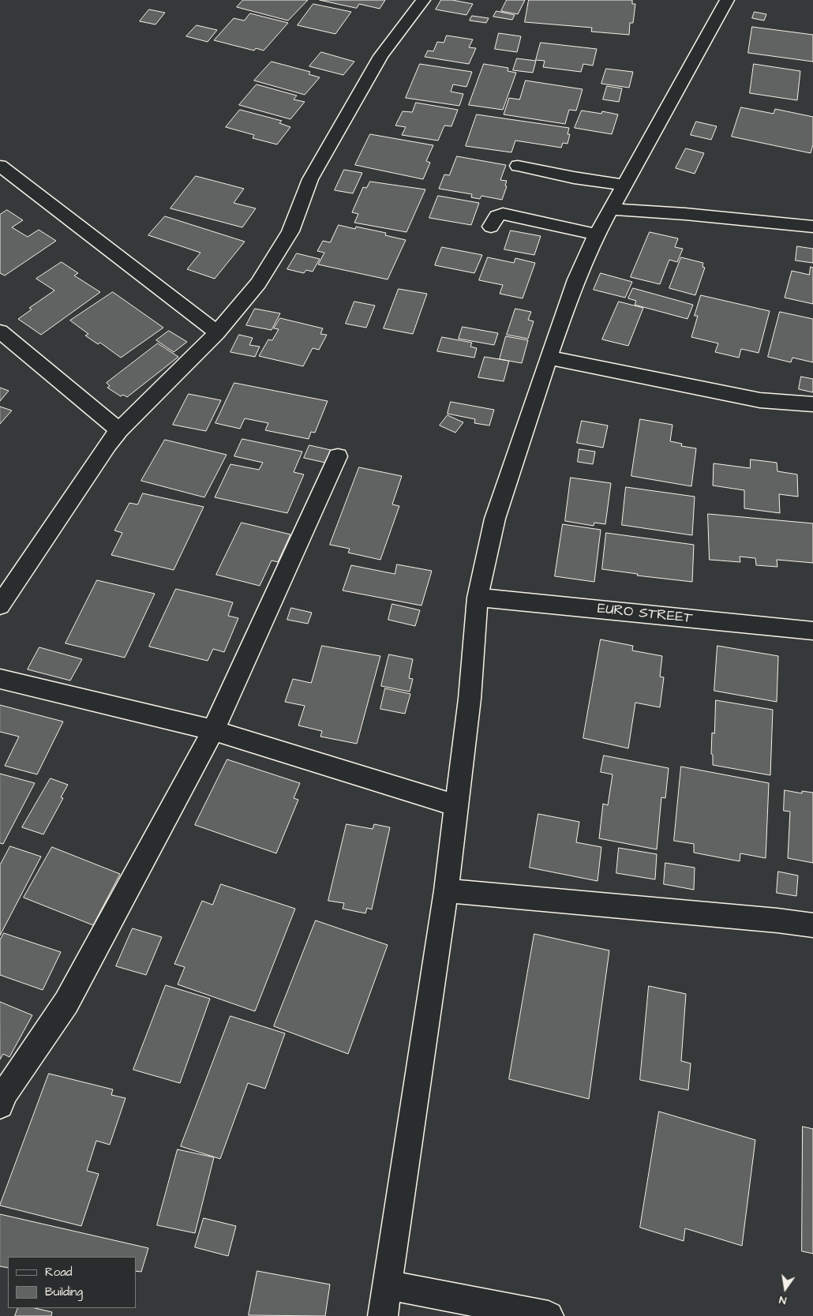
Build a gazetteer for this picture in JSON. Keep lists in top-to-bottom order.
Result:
{
  "streets": {
    "street": ["EURO STREET"]
  },
  "legend": ["Road", "Building"],
  "north": "bottom"
}
